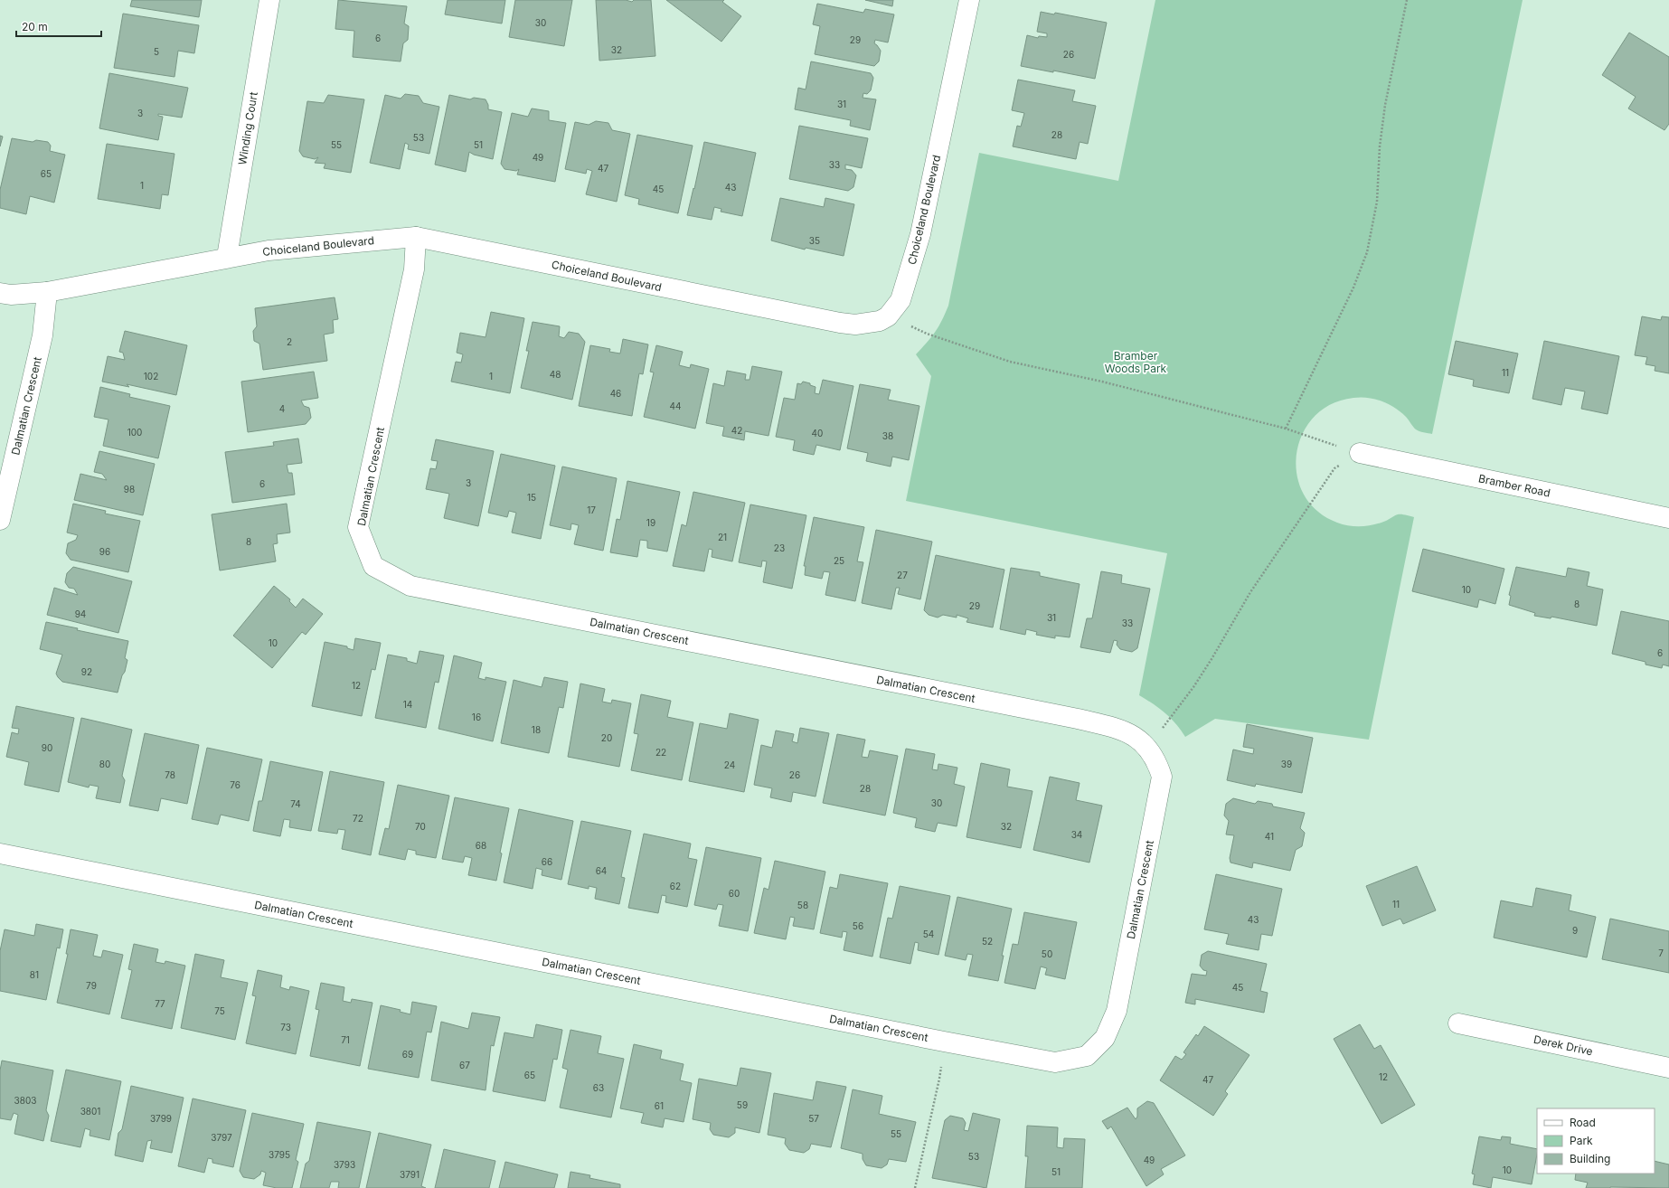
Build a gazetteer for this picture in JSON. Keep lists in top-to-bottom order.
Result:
{
  "streets": {
    "street": [
      "Winding Court",
      "Choiceland Boulevard",
      "Dalmatian Crescent",
      "Bramber Road",
      "Derek Drive"
    ]
  },
  "crossings": [
    ["Winding Court", "Choiceland Boulevard"],
    ["Choiceland Boulevard", "Dalmatian Crescent"]
  ],
  "parks": ["Bramber Woods Park"],
  "house_numbers": [
    "30",
    "6",
    "29",
    "32",
    "5",
    "26",
    "31",
    "3",
    "28",
    "53",
    "55",
    "51",
    "49",
    "33",
    "47",
    "65",
    "1",
    "43",
    "45",
    "35",
    "2",
    "11",
    "48",
    "102",
    "1",
    "46",
    "44",
    "4",
    "42",
    "100",
    "40",
    "38",
    "3",
    "6",
    "98",
    "15",
    "17",
    "19",
    "21",
    "8",
    "23",
    "96",
    "25",
    "27",
    "10",
    "8",
    "29",
    "94",
    "31",
    "33",
    "10",
    "6",
    "92",
    "12",
    "14",
    "16",
    "18",
    "20",
    "90",
    "22",
    "80",
    "39",
    "24",
    "78",
    "26",
    "76",
    "28",
    "30",
    "74",
    "72",
    "70",
    "32",
    "34",
    "41",
    "68",
    "66",
    "64",
    "62",
    "60",
    "11",
    "58",
    "43",
    "56",
    "9",
    "54",
    "52",
    "7",
    "50",
    "81",
    "79",
    "45",
    "77",
    "75",
    "73",
    "71",
    "69",
    "67",
    "65",
    "12",
    "47",
    "63",
    "3803",
    "59",
    "61",
    "3801",
    "3799",
    "57",
    "55",
    "3797",
    "3795",
    "53",
    "49",
    "3793",
    "10",
    "51",
    "3791"
  ],
  "legend": ["Road", "Park", "Building"],
  "scale_bar": "20 m"
}
